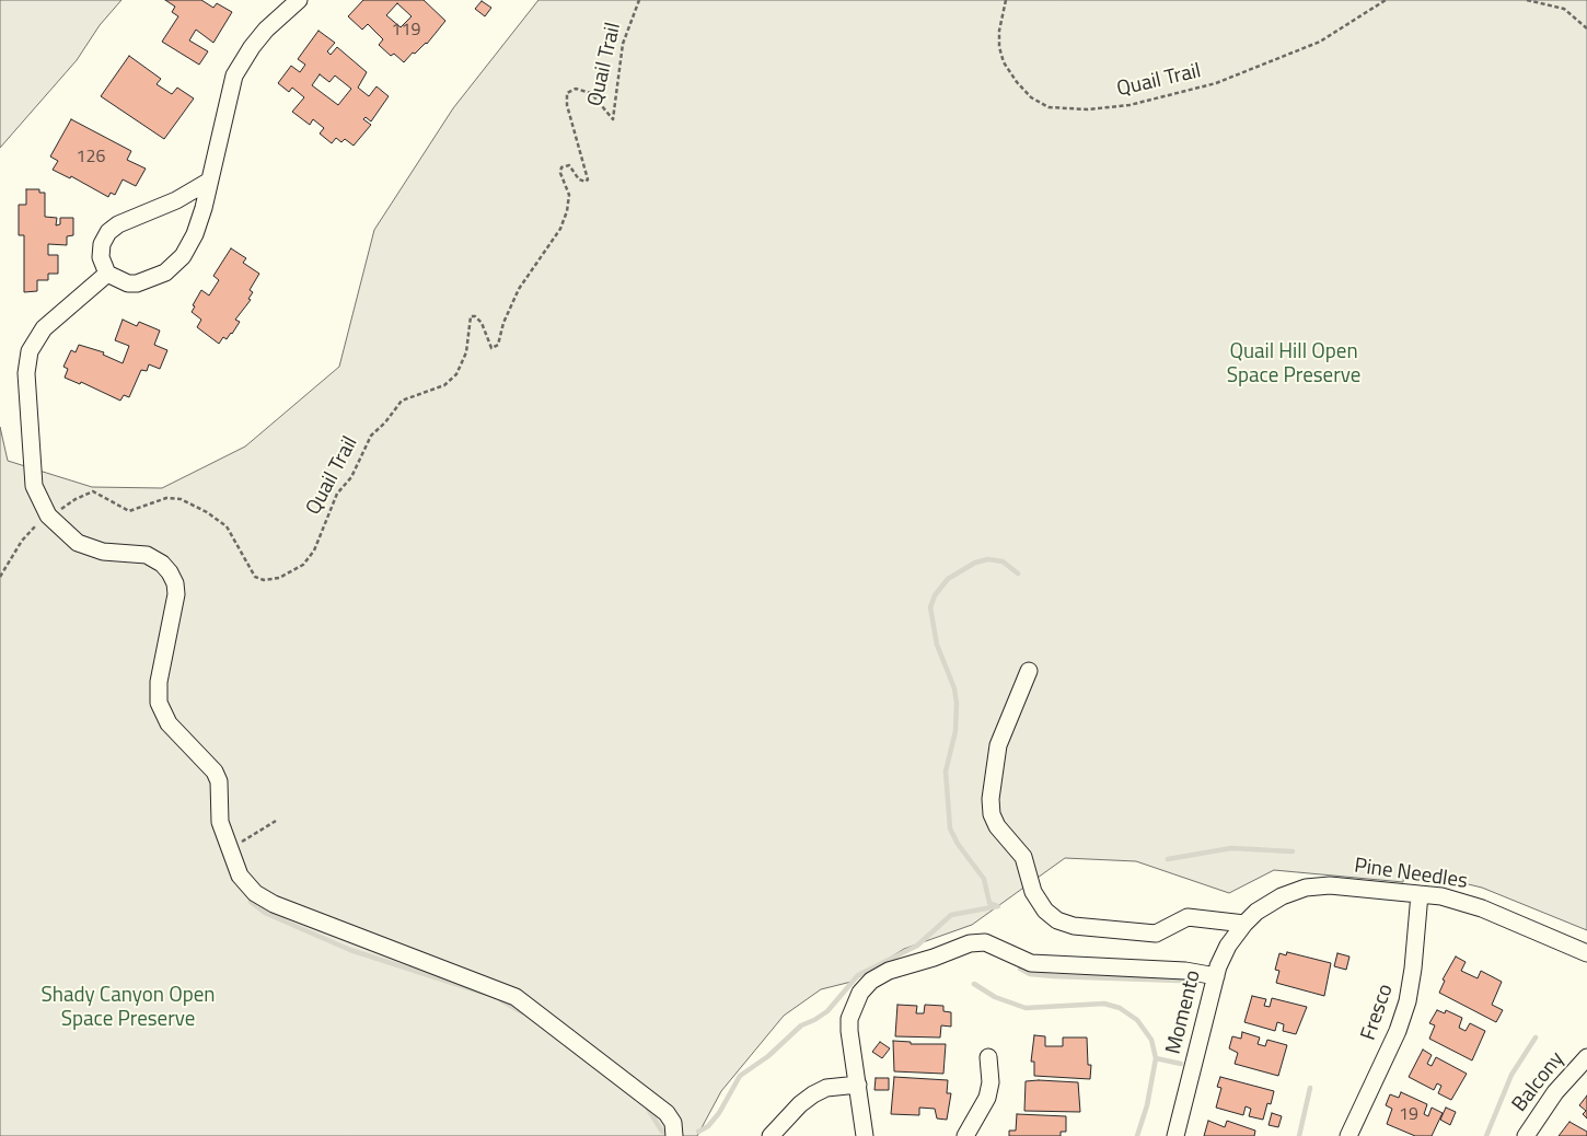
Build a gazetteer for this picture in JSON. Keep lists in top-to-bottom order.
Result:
{
  "streets": {
    "street": [
      "Pine Needles",
      "Momento",
      "Fresco",
      "Balcony"
    ],
    "path": ["Quail Trail"]
  },
  "crossings": [
    ["Pine Needles", "Momento"],
    ["Pine Needles", "Fresco"]
  ],
  "parks": ["Quail Hill Open Space Preserve", "Shady Canyon Open Space Preserve"],
  "house_numbers": ["119", "126", "19"]
}
